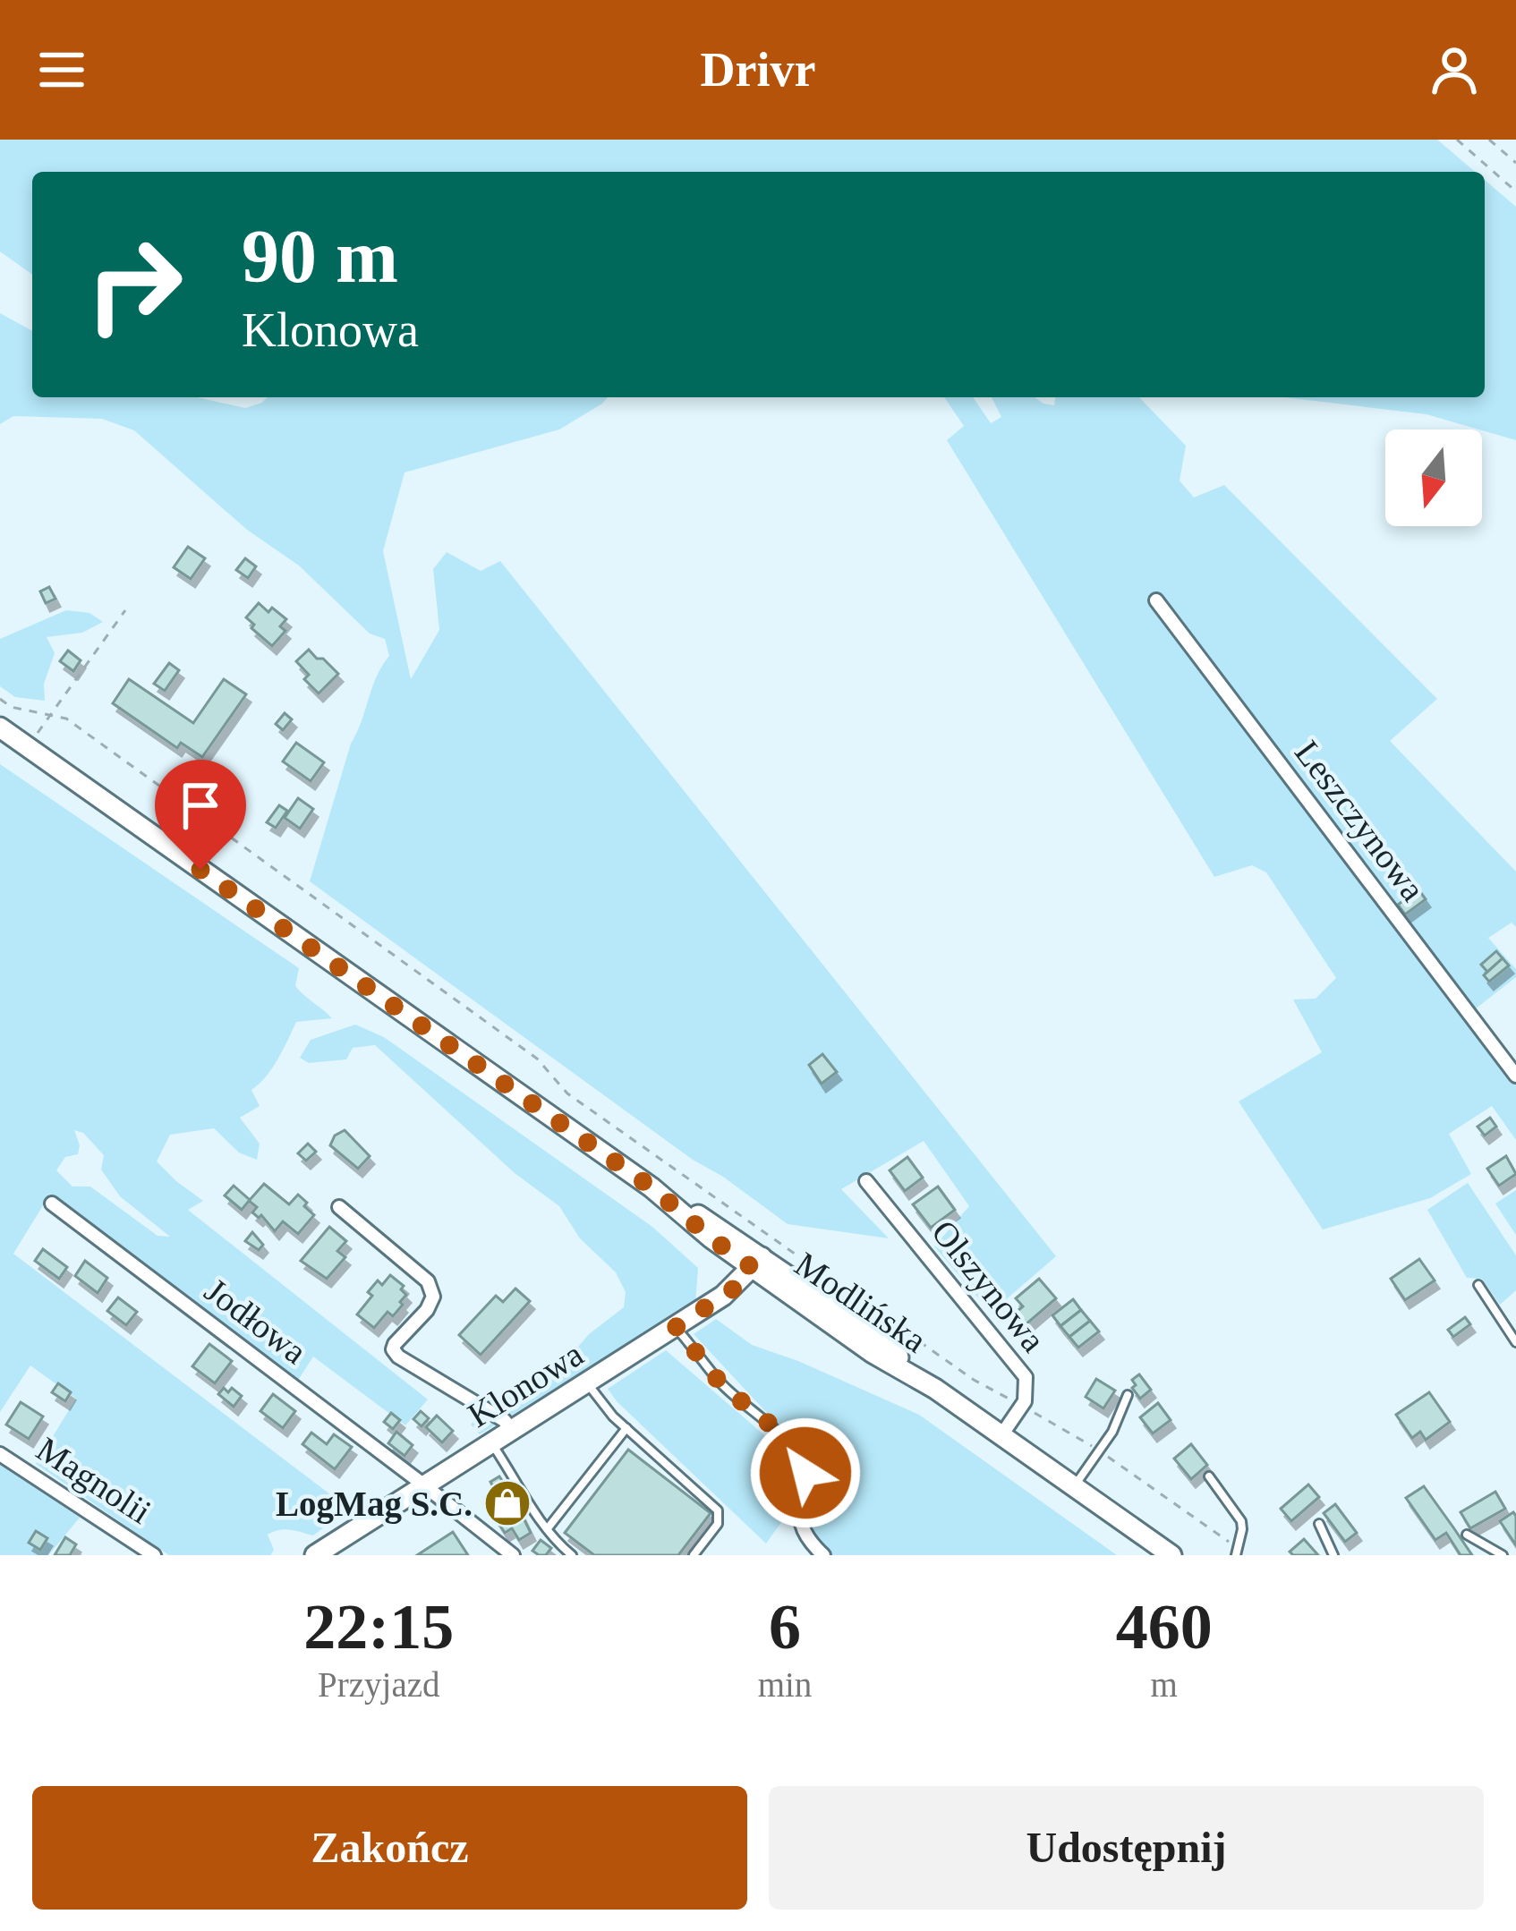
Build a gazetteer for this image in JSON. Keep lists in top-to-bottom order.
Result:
{
  "streets": {
    "main road": ["Modlińska", "Klonowa"],
    "street": [
      "Leszczynowa",
      "Olszynowa",
      "Jodłowa",
      "Magnolii"
    ]
  },
  "crossings": [
    ["Olszynowa", "Modlińska"],
    ["Modlińska", "Klonowa"],
    ["Jodłowa", "Klonowa"]
  ],
  "places": {
    "shop": ["LogMag S.C."]
  },
  "north": "bottom",
  "page": {
    "header": "Drivr",
    "turn": ["90 m", "Klonowa"],
    "eta": [
      "22:15",
      "Przyjazd",
      "6",
      "min",
      "460",
      "m"
    ],
    "buttons": ["Zakończ", "Udostępnij"]
  }
}
